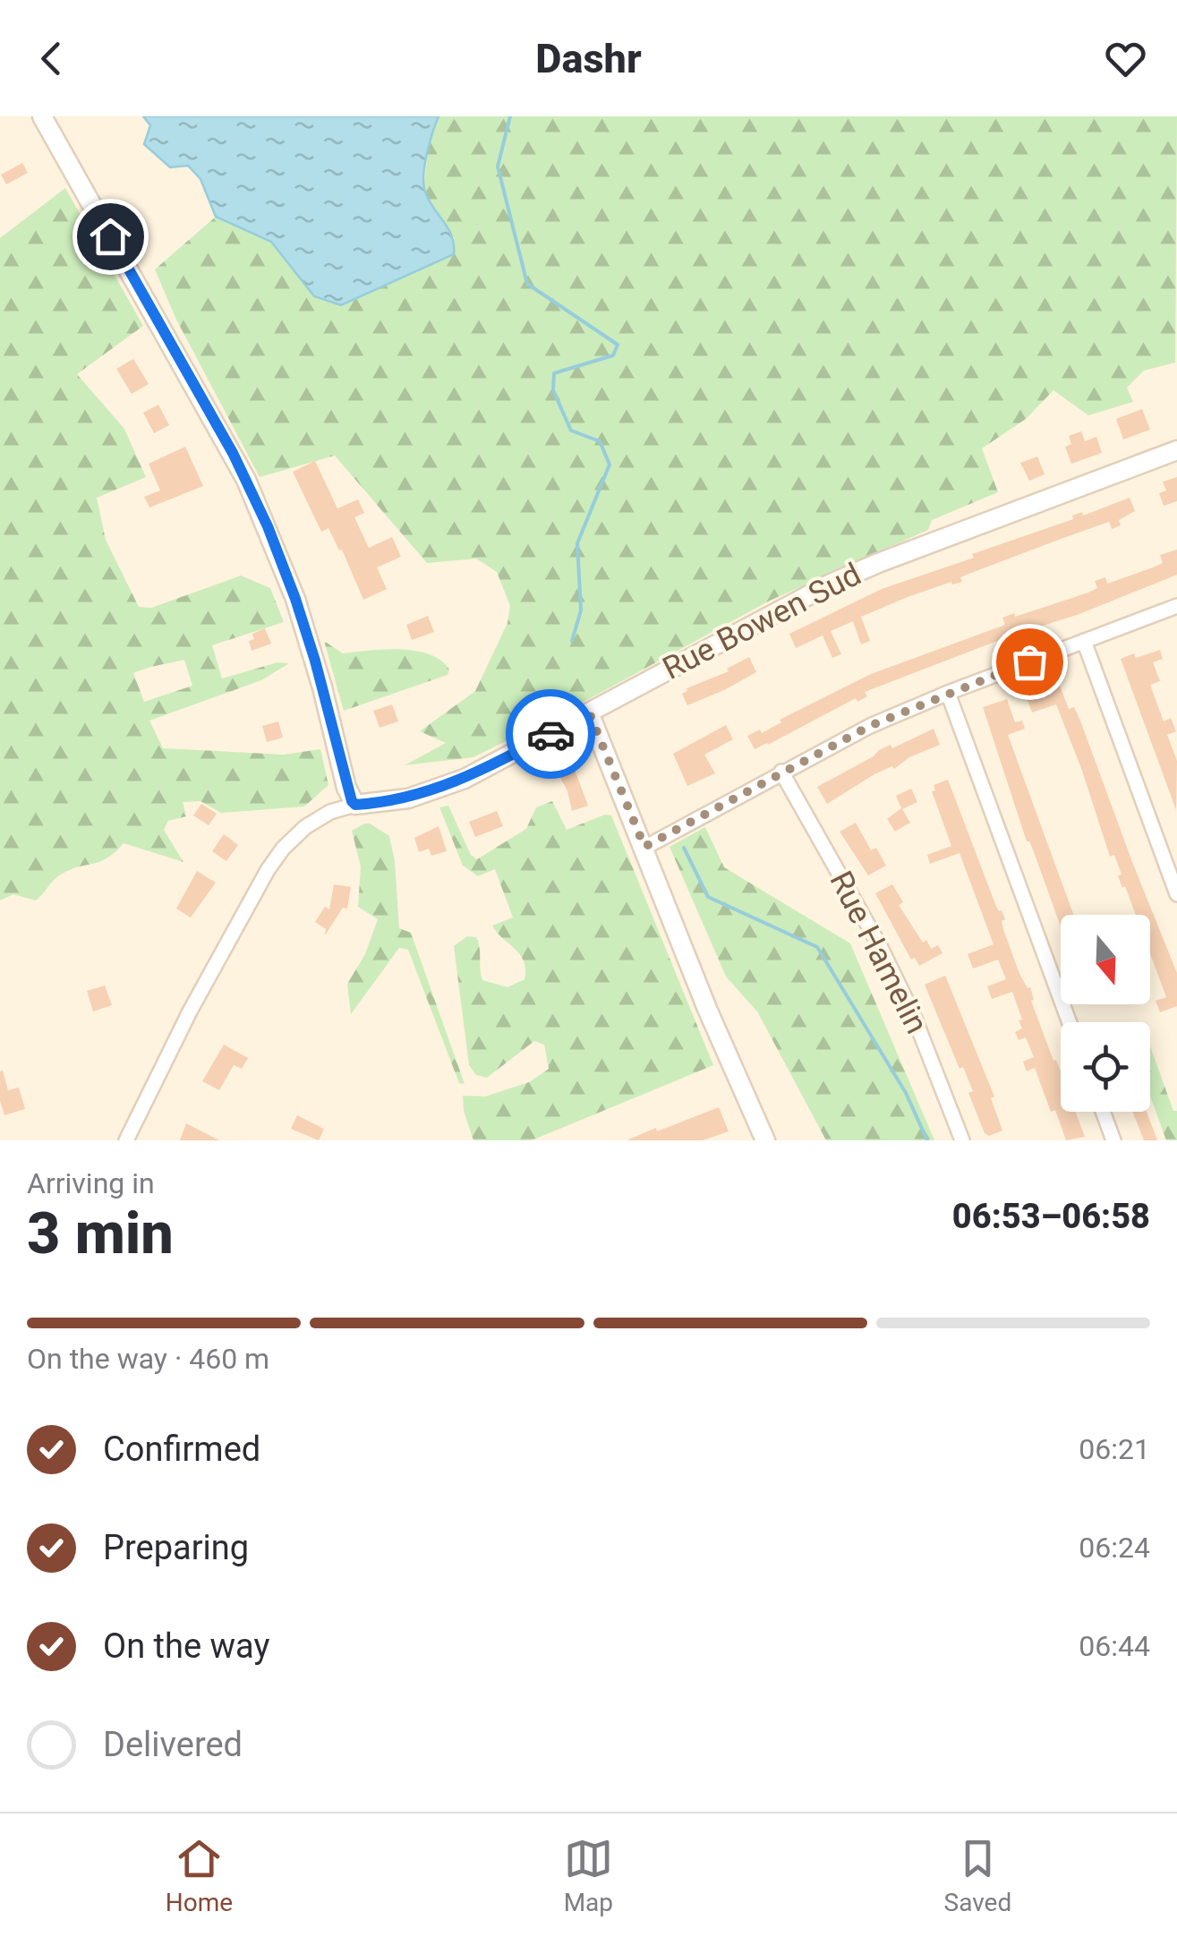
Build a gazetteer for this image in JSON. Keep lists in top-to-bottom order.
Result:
{
  "streets": {
    "street": ["Rue Bowen Sud", "Rue Hamelin"]
  },
  "north": "bottom",
  "page": {
    "header": "Dashr",
    "heading": ["3 min", "Arriving in", "06:53–06:58"],
    "bar": "On the way · 460 m",
    "list": [
      ["Confirmed", "06:21"],
      ["Preparing", "06:24"],
      ["On the way", "06:44"],
      "Delivered"
    ],
    "tabs": ["Home", "Map", "Saved"]
  }
}
